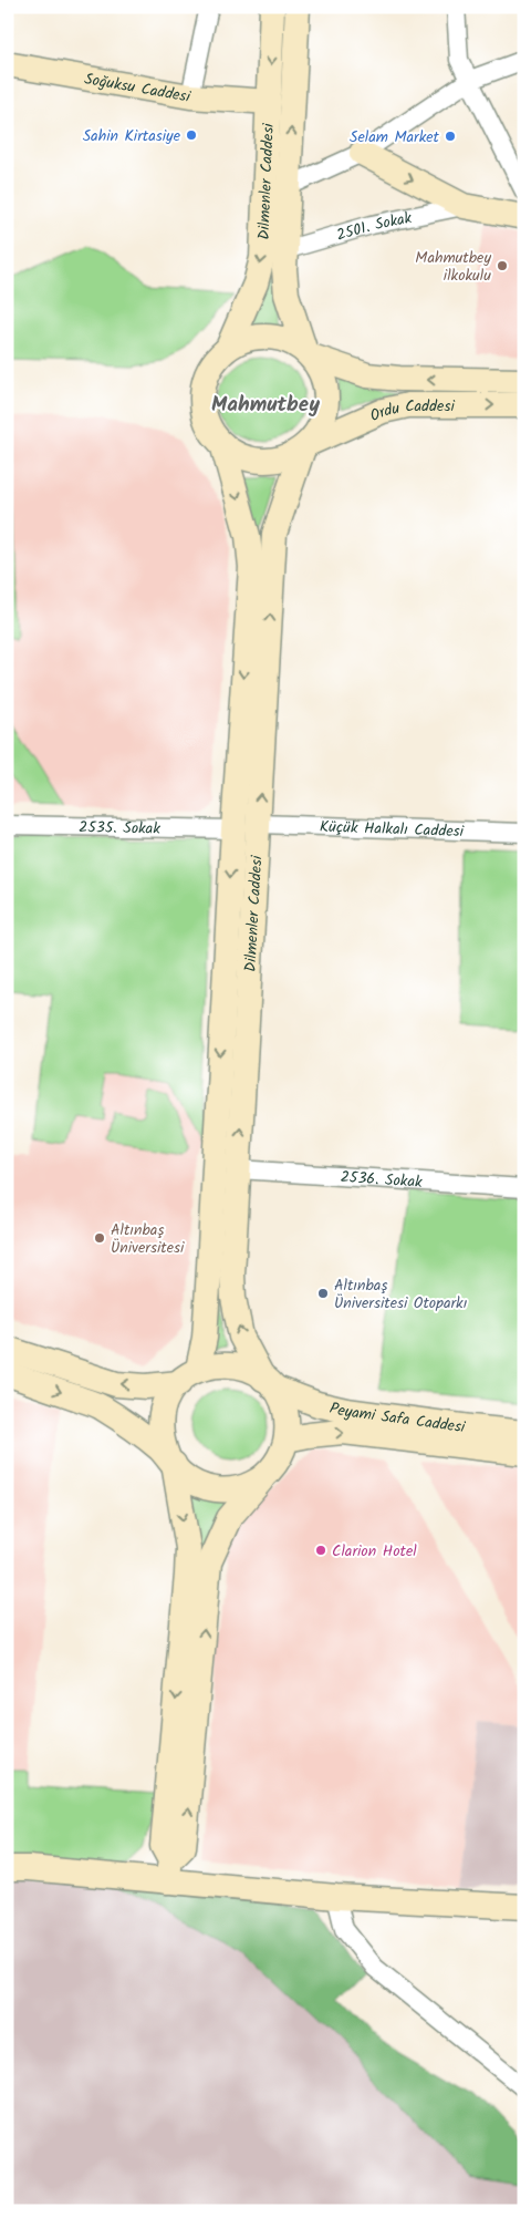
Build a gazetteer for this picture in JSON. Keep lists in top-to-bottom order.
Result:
{
  "streets": {
    "street": [
      "Soğuksu Caddesi",
      "Dilmenler Caddesi",
      "2501. Sokak",
      "Ordu Caddesi",
      "2535. Sokak",
      "Küçük Halkalı Caddesi",
      "2536. Sokak",
      "Peyami Safa Caddesi"
    ]
  },
  "crossings": [
    ["Soğuksu Caddesi", "Dilmenler Caddesi"],
    ["Dilmenler Caddesi", "2501. Sokak"],
    ["Dilmenler Caddesi", "Ordu Caddesi"],
    ["Dilmenler Caddesi", "2535. Sokak"],
    ["Dilmenler Caddesi", "Küçük Halkalı Caddesi"],
    ["Dilmenler Caddesi", "2536. Sokak"],
    ["Dilmenler Caddesi", "Peyami Safa Caddesi"]
  ],
  "districts": ["Mahmutbey"],
  "places": [
    "Sahin Kirtasiye",
    "Selam Market",
    "Mahmutbey ilkokulu",
    "Altınbaş Üniversitesi",
    "Altınbaş Üniversitesi Otoparkı",
    "Clarion Hotel"
  ]
}
